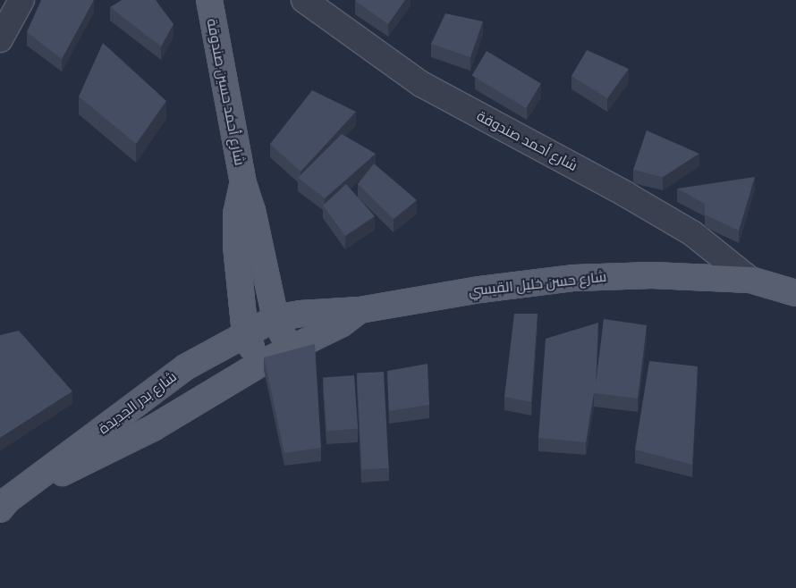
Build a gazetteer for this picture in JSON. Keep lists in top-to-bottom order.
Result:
{
  "streets": {
    "main road": ["شارع أحمد حسين صندوقة", "شارع حسن خليل القيسي", "شارع بدر الجديدة"],
    "street": ["شارع أحمد صندوقة"]
  },
  "crossings": [
    ["شارع أحمد حسين صندوقة", "شارع حسن خليل القيسي"],
    ["شارع أحمد حسين صندوقة", "شارع بدر الجديدة"],
    ["شارع أحمد صندوقة", "شارع حسن خليل القيسي"],
    ["شارع حسن خليل القيسي", "شارع بدر الجديدة"]
  ]
}
